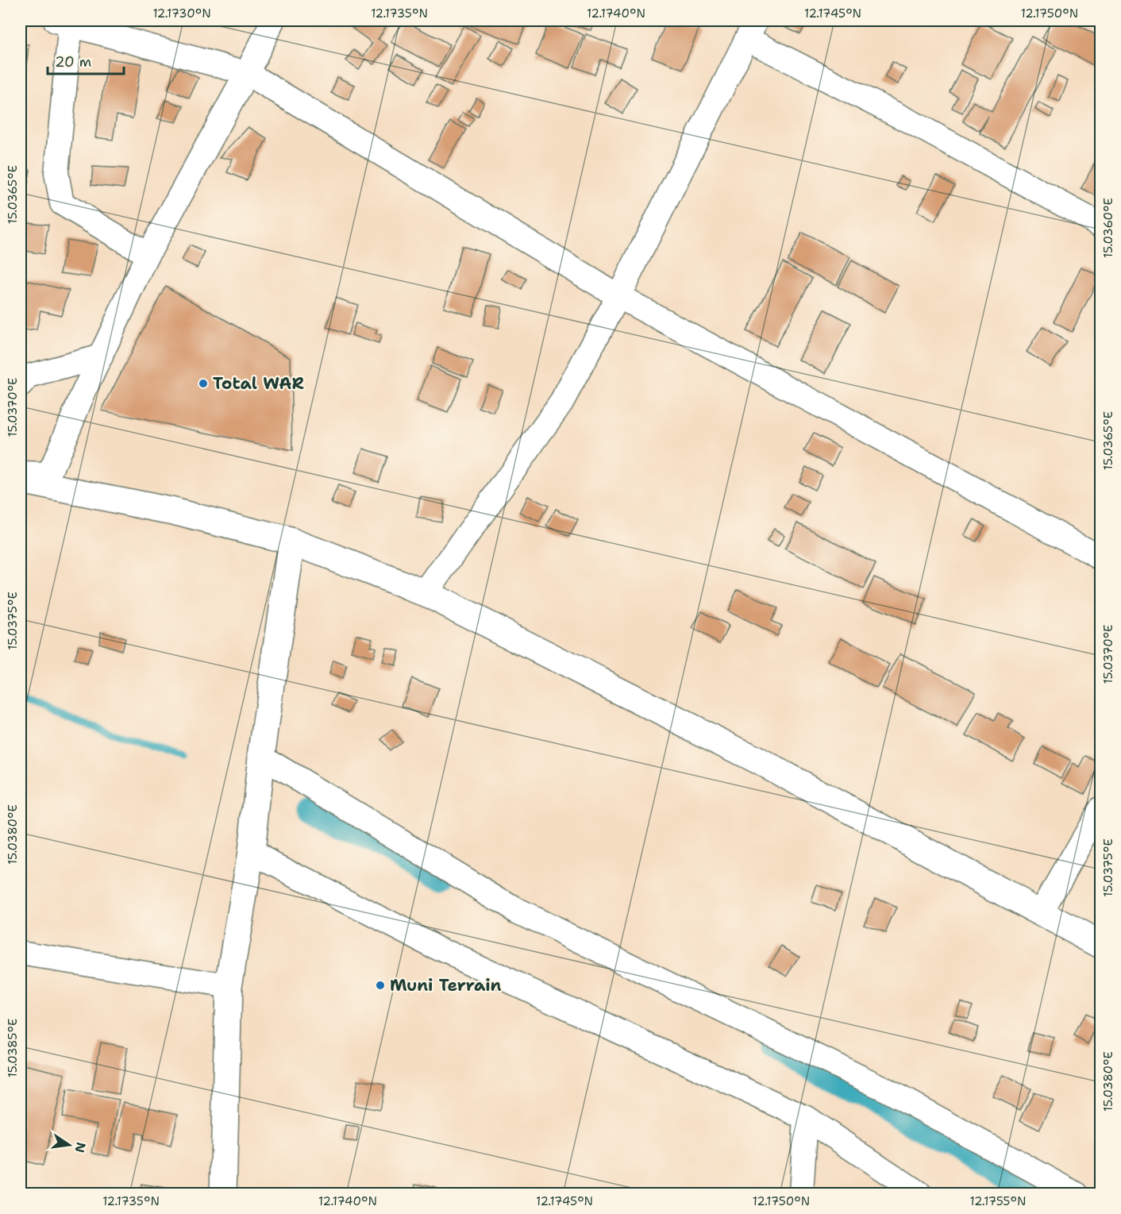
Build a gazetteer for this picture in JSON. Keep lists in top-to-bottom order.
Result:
{
  "places": ["Total WAR", "Muni Terrain"],
  "scale_bar": "20 m",
  "north": "right",
  "coordinates": [
    "12.1730°N",
    "12.1735°N",
    "12.1740°N",
    "12.1745°N",
    "12.1750°N",
    "15.0365°E",
    "15.0360°E",
    "15.0370°E",
    "15.0375°E",
    "15.0380°E",
    "15.0385°E",
    "12.1755°N"
  ]
}
